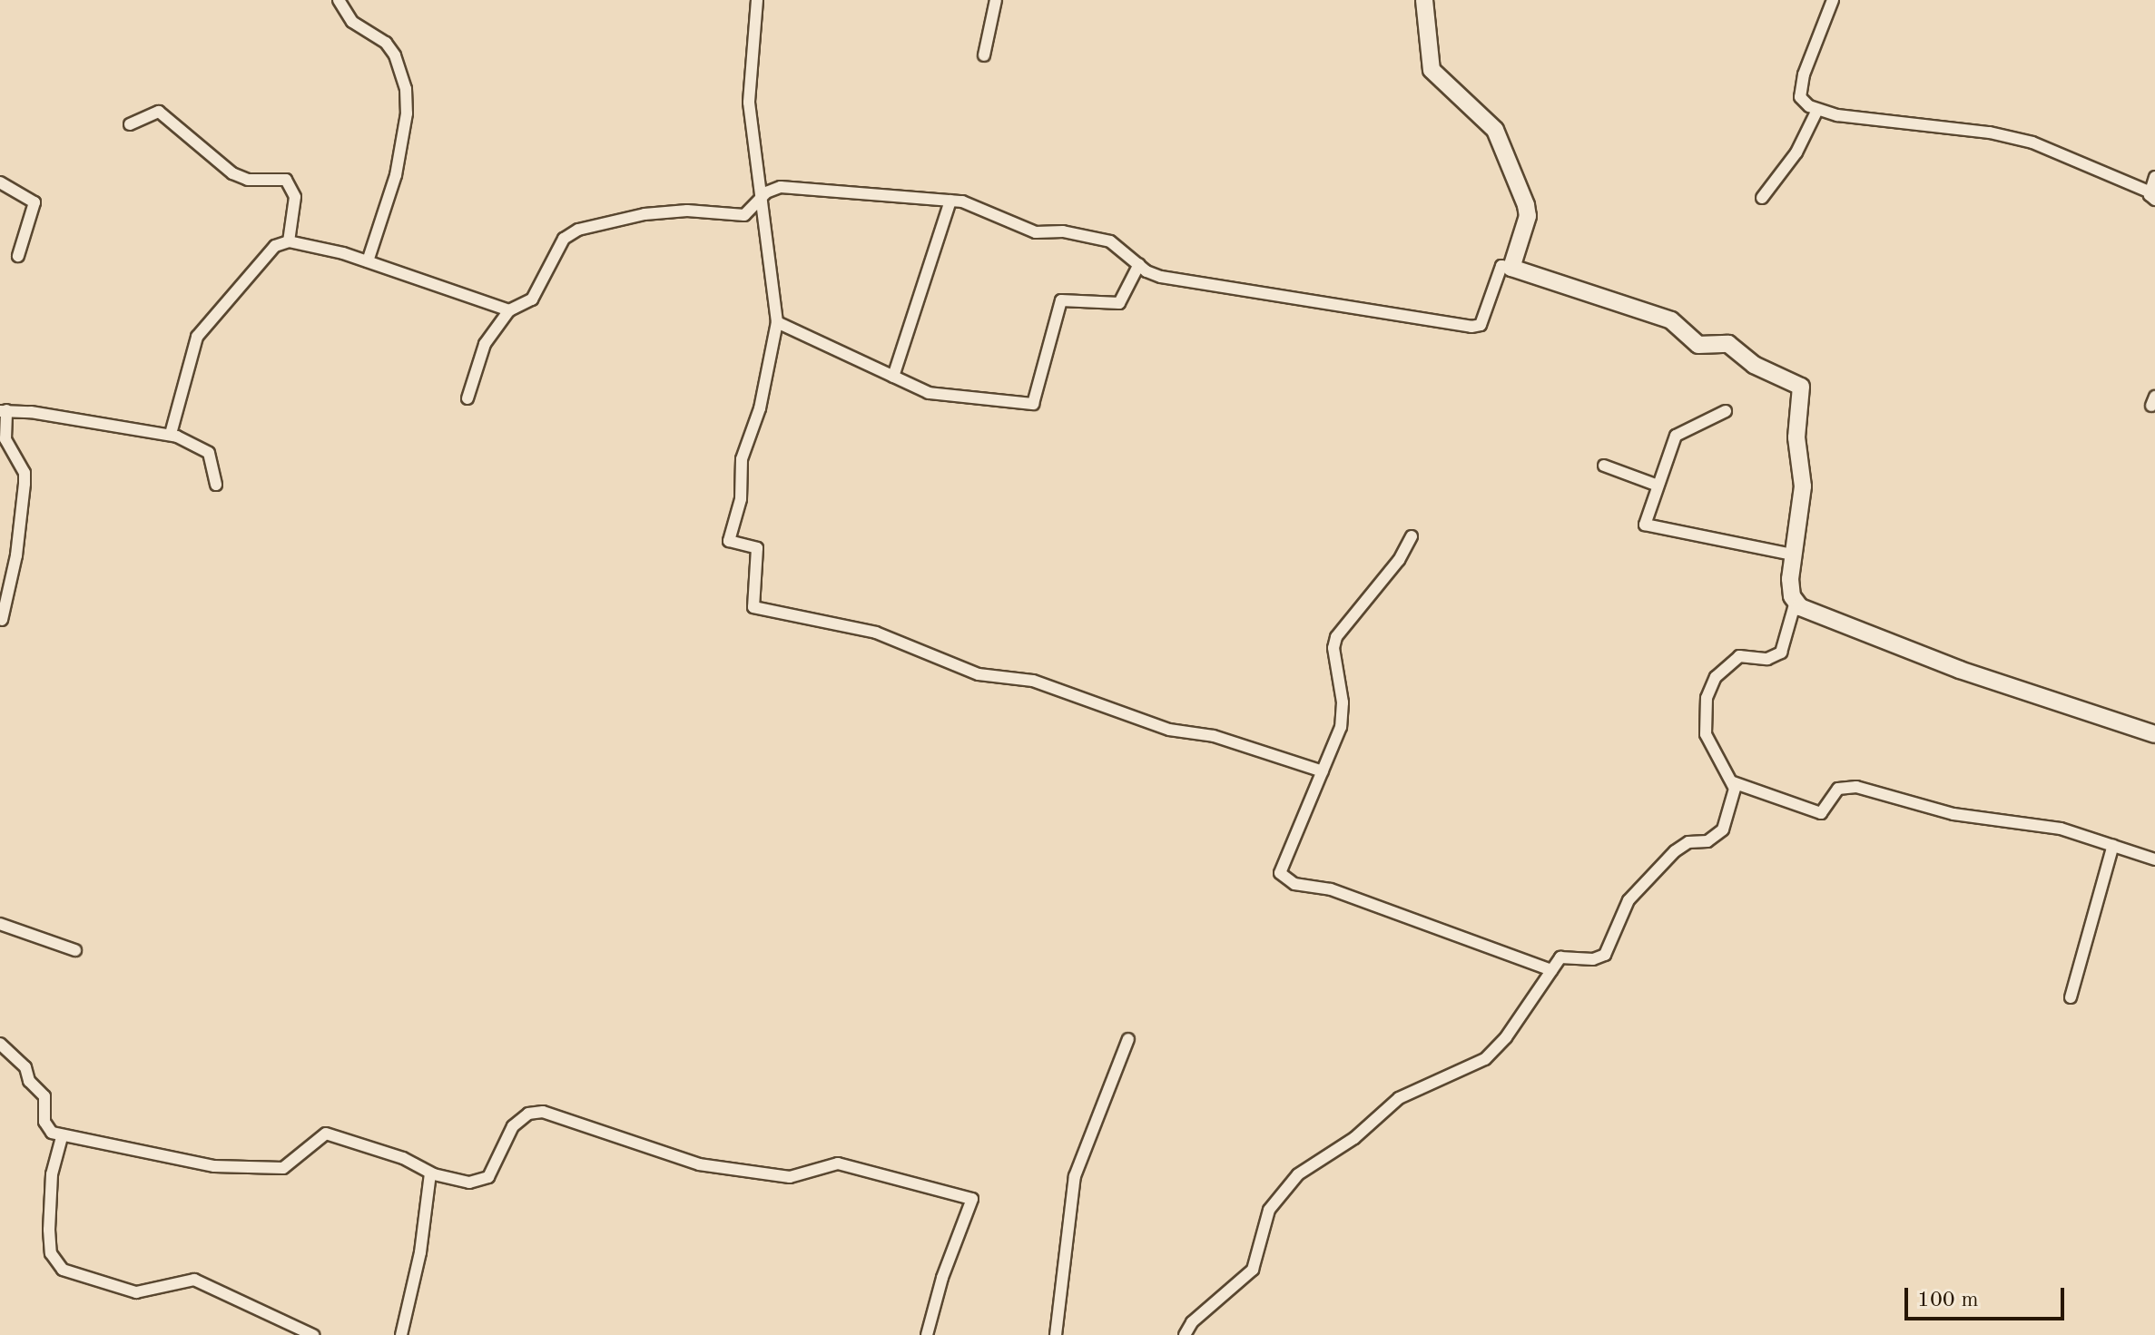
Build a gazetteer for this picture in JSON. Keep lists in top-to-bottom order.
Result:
{
  "scale_bar": "100 m"
}
